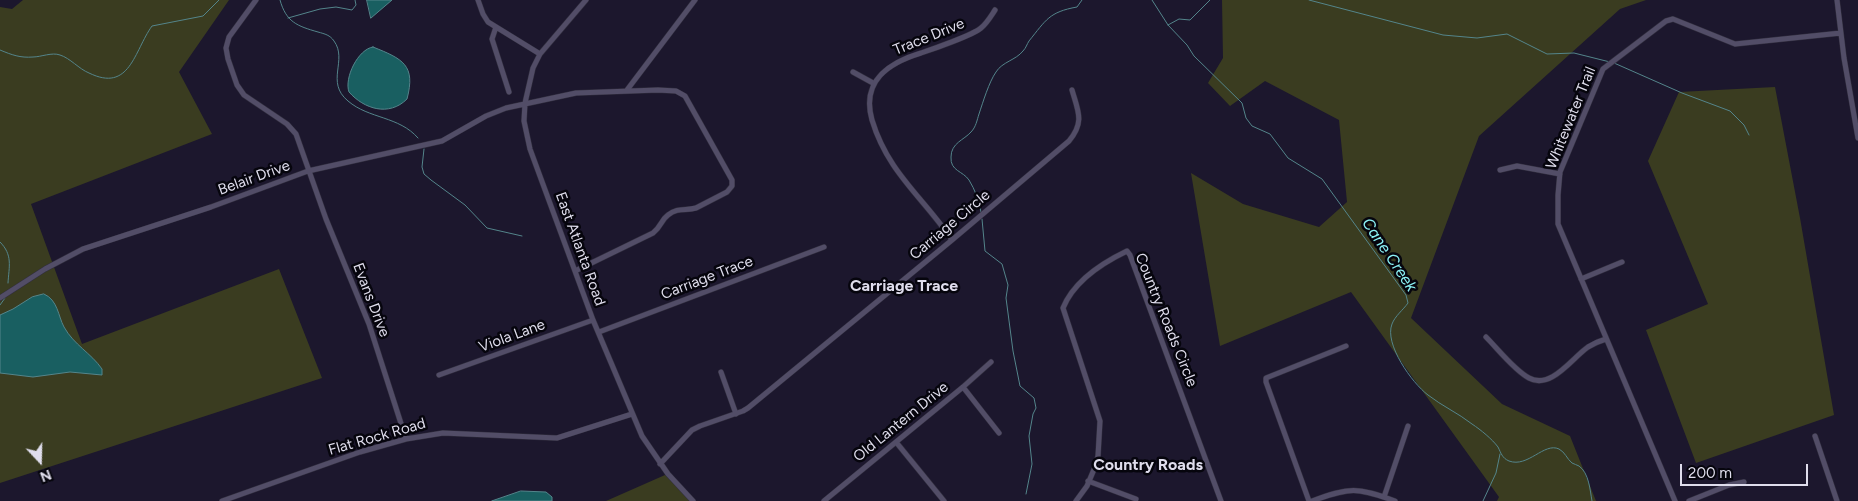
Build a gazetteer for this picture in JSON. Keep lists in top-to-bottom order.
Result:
{
  "streets": {
    "street": [
      "Trace Drive",
      "Whitewater Trail",
      "Belair Drive",
      "Carriage Circle",
      "East Atlanta Road",
      "Carriage Trace",
      "Evans Drive",
      "Country Roads Circle",
      "Viola Lane",
      "Old Lantern Drive",
      "Flat Rock Road"
    ]
  },
  "crossings": [
    ["Belair Drive", "East Atlanta Road"],
    ["Belair Drive", "Evans Drive"],
    ["Carriage Circle", "East Atlanta Road"],
    ["East Atlanta Road", "Carriage Trace"],
    ["East Atlanta Road", "Viola Lane"],
    ["East Atlanta Road", "Flat Rock Road"],
    ["Evans Drive", "Flat Rock Road"]
  ],
  "districts": ["Carriage Trace", "Country Roads"],
  "water": ["Cane Creek"],
  "scale_bar": "200 m",
  "north": "bottom"
}
